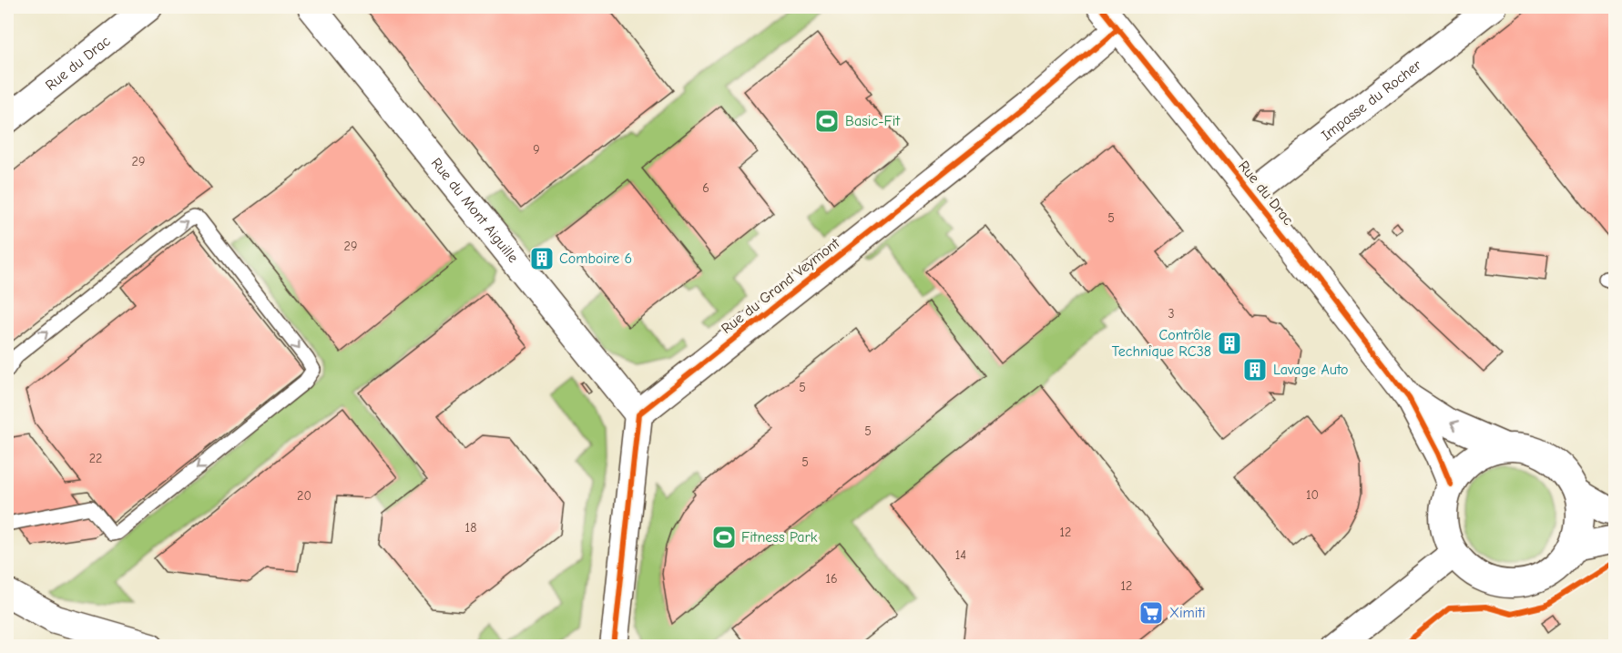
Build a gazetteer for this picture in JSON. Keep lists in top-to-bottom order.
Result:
{
  "streets": {
    "street": [
      "Rue du Drac",
      "Impasse du Rocher",
      "Rue du Mont Aiguille",
      "Rue du Grand Veymont"
    ]
  },
  "crossings": [
    ["Rue du Drac", "Impasse du Rocher"],
    ["Rue du Drac", "Rue du Grand Veymont"],
    ["Rue du Mont Aiguille", "Rue du Grand Veymont"]
  ],
  "places": {
    "sports": ["Basic-Fit", "Fitness Park"],
    "building": ["Comboire 6", "Contrôle Technique RC38", "Lavage Auto"],
    "supermarket": ["Ximiti"]
  },
  "house_numbers": [
    "9",
    "29",
    "6",
    "5",
    "29",
    "3",
    "5",
    "5",
    "22",
    "5",
    "10",
    "20",
    "18",
    "12",
    "14",
    "16",
    "12"
  ]
}
